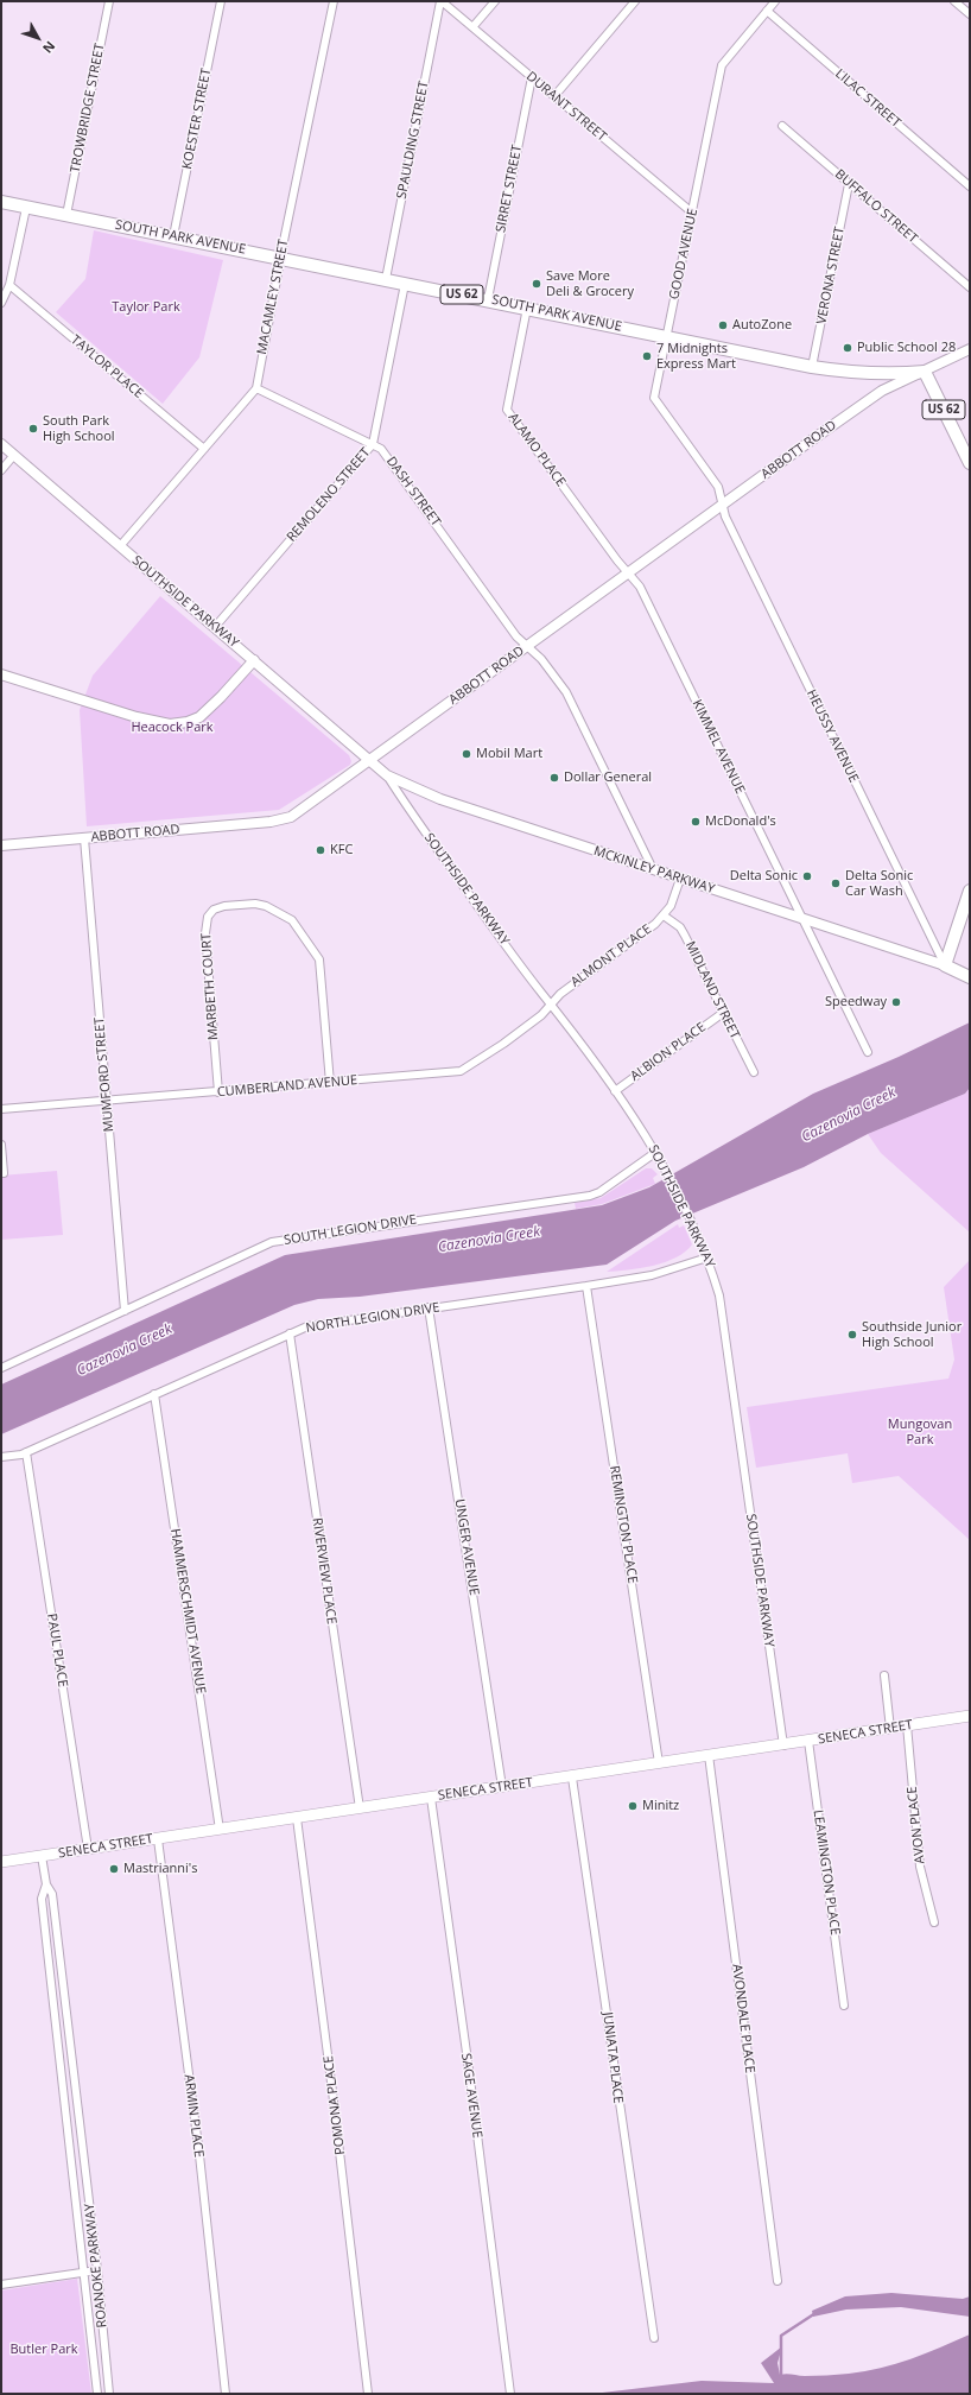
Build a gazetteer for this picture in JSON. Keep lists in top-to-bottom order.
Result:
{
  "streets": {
    "main road": ["SOUTH PARK AVENUE", "US 62", "SENECA STREET"],
    "street": [
      "LILAC STREET",
      "DURANT STREET",
      "TROWBRIDGE STREET",
      "KOESTER STREET",
      "SPAULDING STREET",
      "SIRRET STREET",
      "BUFFALO STREET",
      "GOOD AVENUE",
      "VERONA STREET",
      "MACAMLEY STREET",
      "TAYLOR PLACE",
      "ALAMO PLACE",
      "ABBOTT ROAD",
      "DASH STREET",
      "REMOLENO STREET",
      "SOUTHSIDE PARKWAY",
      "HEUSSY AVENUE",
      "KIMMEL AVENUE",
      "MCKINLEY PARKWAY",
      "ALMONT PLACE",
      "MARBETH COURT",
      "MIDLAND STREET",
      "ALBION PLACE",
      "MUMFORD STREET",
      "CUMBERLAND AVENUE",
      "SOUTH LEGION DRIVE",
      "NORTH LEGION DRIVE",
      "REMINGTON PLACE",
      "UNGER AVENUE",
      "RIVERVIEW PLACE",
      "HAMMERSCHMIDT AVENUE",
      "PAUL PLACE",
      "AVON PLACE",
      "LEAMINGTON PLACE",
      "AVONDALE PLACE",
      "JUNIATA PLACE",
      "SAGE AVENUE",
      "POMONA PLACE",
      "ARMIN PLACE",
      "ROANOKE PARKWAY"
    ]
  },
  "crossings": [
    ["LILAC STREET", "GOOD AVENUE"],
    ["DURANT STREET", "SPAULDING STREET"],
    ["DURANT STREET", "SIRRET STREET"],
    ["DURANT STREET", "GOOD AVENUE"],
    ["TROWBRIDGE STREET", "SOUTH PARK AVENUE"],
    ["KOESTER STREET", "SOUTH PARK AVENUE"],
    ["SPAULDING STREET", "SOUTH PARK AVENUE"],
    ["SIRRET STREET", "SOUTH PARK AVENUE"],
    ["BUFFALO STREET", "VERONA STREET"],
    ["SOUTH PARK AVENUE", "GOOD AVENUE"],
    ["SOUTH PARK AVENUE", "VERONA STREET"],
    ["SOUTH PARK AVENUE", "US 62"],
    ["SOUTH PARK AVENUE", "MACAMLEY STREET"],
    ["SOUTH PARK AVENUE", "ALAMO PLACE"],
    ["SOUTH PARK AVENUE", "ABBOTT ROAD"],
    ["SOUTH PARK AVENUE", "REMOLENO STREET"],
    ["GOOD AVENUE", "ABBOTT ROAD"],
    ["GOOD AVENUE", "HEUSSY AVENUE"],
    ["US 62", "ABBOTT ROAD"],
    ["MACAMLEY STREET", "TAYLOR PLACE"],
    ["MACAMLEY STREET", "DASH STREET"],
    ["MACAMLEY STREET", "SOUTHSIDE PARKWAY"],
    ["ALAMO PLACE", "ABBOTT ROAD"],
    ["ALAMO PLACE", "KIMMEL AVENUE"],
    ["ABBOTT ROAD", "DASH STREET"],
    ["ABBOTT ROAD", "SOUTHSIDE PARKWAY"],
    ["ABBOTT ROAD", "HEUSSY AVENUE"],
    ["ABBOTT ROAD", "KIMMEL AVENUE"],
    ["ABBOTT ROAD", "MCKINLEY PARKWAY"],
    ["ABBOTT ROAD", "MUMFORD STREET"],
    ["DASH STREET", "REMOLENO STREET"],
    ["REMOLENO STREET", "SOUTHSIDE PARKWAY"],
    ["SOUTHSIDE PARKWAY", "MCKINLEY PARKWAY"],
    ["SOUTHSIDE PARKWAY", "ALMONT PLACE"],
    ["SOUTHSIDE PARKWAY", "ALBION PLACE"],
    ["SOUTHSIDE PARKWAY", "CUMBERLAND AVENUE"],
    ["SOUTHSIDE PARKWAY", "SOUTH LEGION DRIVE"],
    ["SOUTHSIDE PARKWAY", "NORTH LEGION DRIVE"],
    ["SOUTHSIDE PARKWAY", "SENECA STREET"],
    ["HEUSSY AVENUE", "MCKINLEY PARKWAY"],
    ["KIMMEL AVENUE", "MCKINLEY PARKWAY"],
    ["MCKINLEY PARKWAY", "ALMONT PLACE"],
    ["ALMONT PLACE", "MIDLAND STREET"],
    ["ALMONT PLACE", "CUMBERLAND AVENUE"],
    ["MARBETH COURT", "CUMBERLAND AVENUE"],
    ["MIDLAND STREET", "ALBION PLACE"],
    ["MUMFORD STREET", "CUMBERLAND AVENUE"],
    ["MUMFORD STREET", "SOUTH LEGION DRIVE"],
    ["NORTH LEGION DRIVE", "REMINGTON PLACE"],
    ["NORTH LEGION DRIVE", "UNGER AVENUE"],
    ["NORTH LEGION DRIVE", "RIVERVIEW PLACE"],
    ["NORTH LEGION DRIVE", "HAMMERSCHMIDT AVENUE"],
    ["NORTH LEGION DRIVE", "PAUL PLACE"],
    ["REMINGTON PLACE", "SENECA STREET"],
    ["UNGER AVENUE", "SENECA STREET"],
    ["RIVERVIEW PLACE", "SENECA STREET"],
    ["HAMMERSCHMIDT AVENUE", "SENECA STREET"],
    ["PAUL PLACE", "SENECA STREET"],
    ["SENECA STREET", "AVON PLACE"],
    ["SENECA STREET", "LEAMINGTON PLACE"],
    ["SENECA STREET", "AVONDALE PLACE"],
    ["SENECA STREET", "JUNIATA PLACE"],
    ["SENECA STREET", "SAGE AVENUE"],
    ["SENECA STREET", "POMONA PLACE"],
    ["SENECA STREET", "ARMIN PLACE"],
    ["SENECA STREET", "ROANOKE PARKWAY"]
  ],
  "water": ["Cazenovia Creek"],
  "parks": [
    "Taylor Park",
    "Heacock Park",
    "Mungovan Park",
    "Butler Park"
  ],
  "places": [
    "Save More Deli & Grocery",
    "AutoZone",
    "Public School 28",
    "7 Midnights Express Mart",
    "South Park High School",
    "Mobil Mart",
    "Dollar General",
    "McDonald's",
    "KFC",
    "Delta Sonic",
    "Delta Sonic Car Wash",
    "Speedway",
    "Southside Junior High School",
    "Minitz",
    "Mastrianni's"
  ],
  "north": "bottom right"
}
